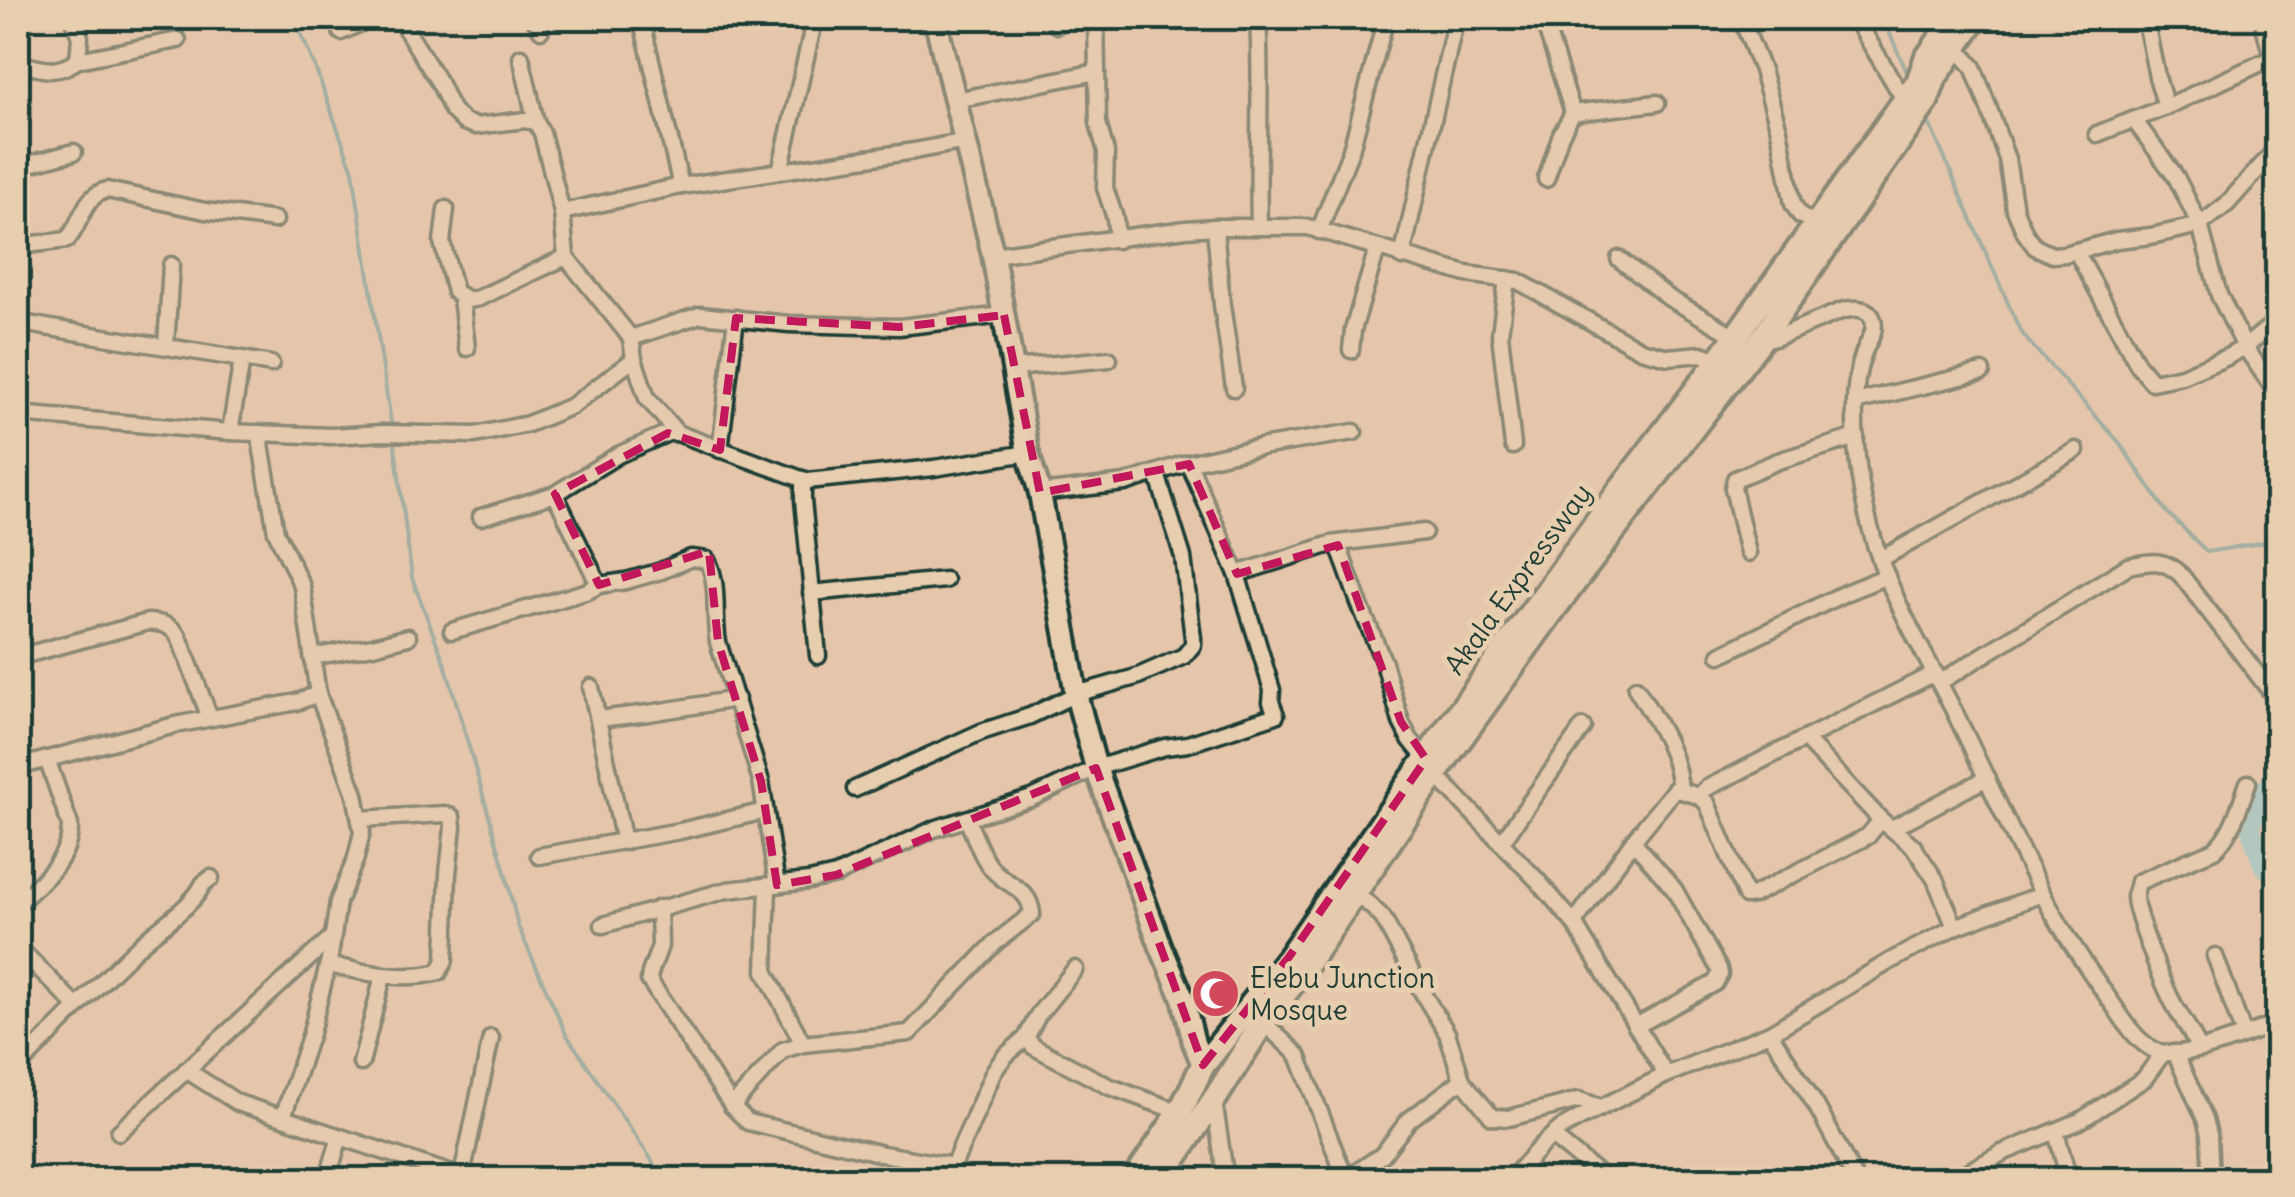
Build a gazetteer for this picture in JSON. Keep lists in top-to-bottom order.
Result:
{
  "streets": {
    "main road": ["Akala Expressway"]
  },
  "places": {
    "mosque": ["Elebu Junction Mosque"]
  }
}
